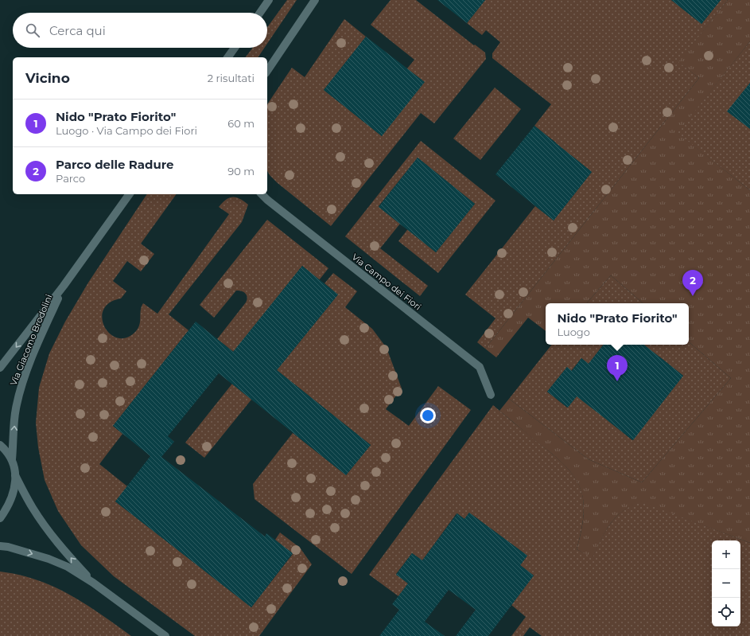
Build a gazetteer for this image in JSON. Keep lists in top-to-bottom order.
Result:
{
  "streets": {
    "street": ["Via Campo dei Fiori", "Via Giacomo Brodolini"]
  },
  "page": {
    "search": "Cerca qui",
    "heading": ["Vicino", "2 risultati"],
    "list": [
      {
        "mark": "1",
        "name": "Nido \"Prato Fiorito\"",
        "note": "Luogo · Via Campo dei Fiori",
        "value": "60 m"
      },
      {
        "mark": "2",
        "name": "Parco delle Radure",
        "note": "Parco",
        "value": "90 m"
      }
    ],
    "pins": ["2", "1"],
    "popup": ["Nido \"Prato Fiorito\"", "Luogo"],
    "map_buttons": ["+", "−"]
  }
}
